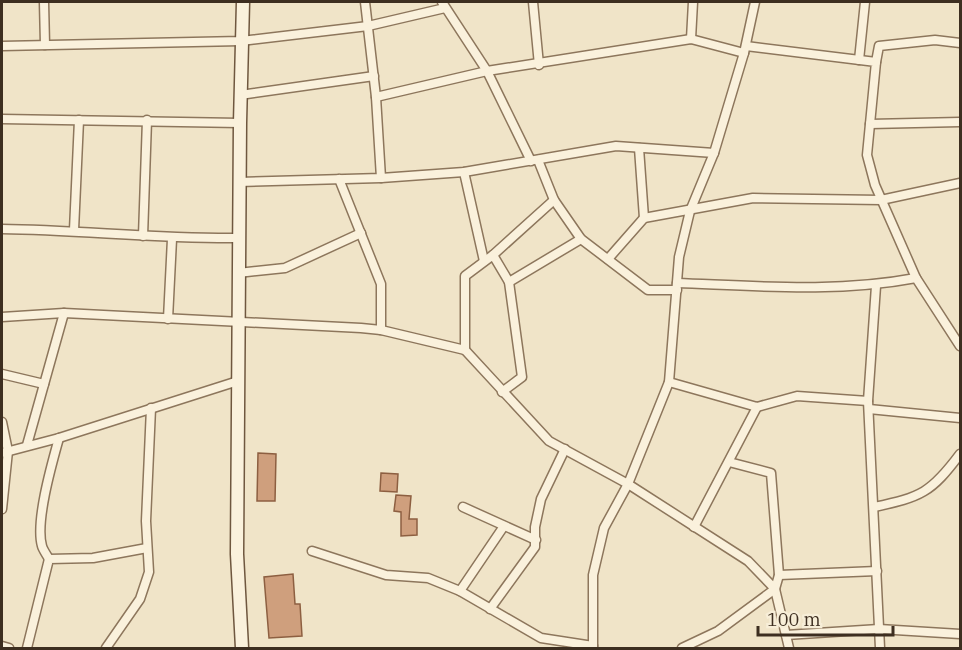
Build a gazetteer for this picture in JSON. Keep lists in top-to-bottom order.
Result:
{
  "scale_bar": "100 m"
}
